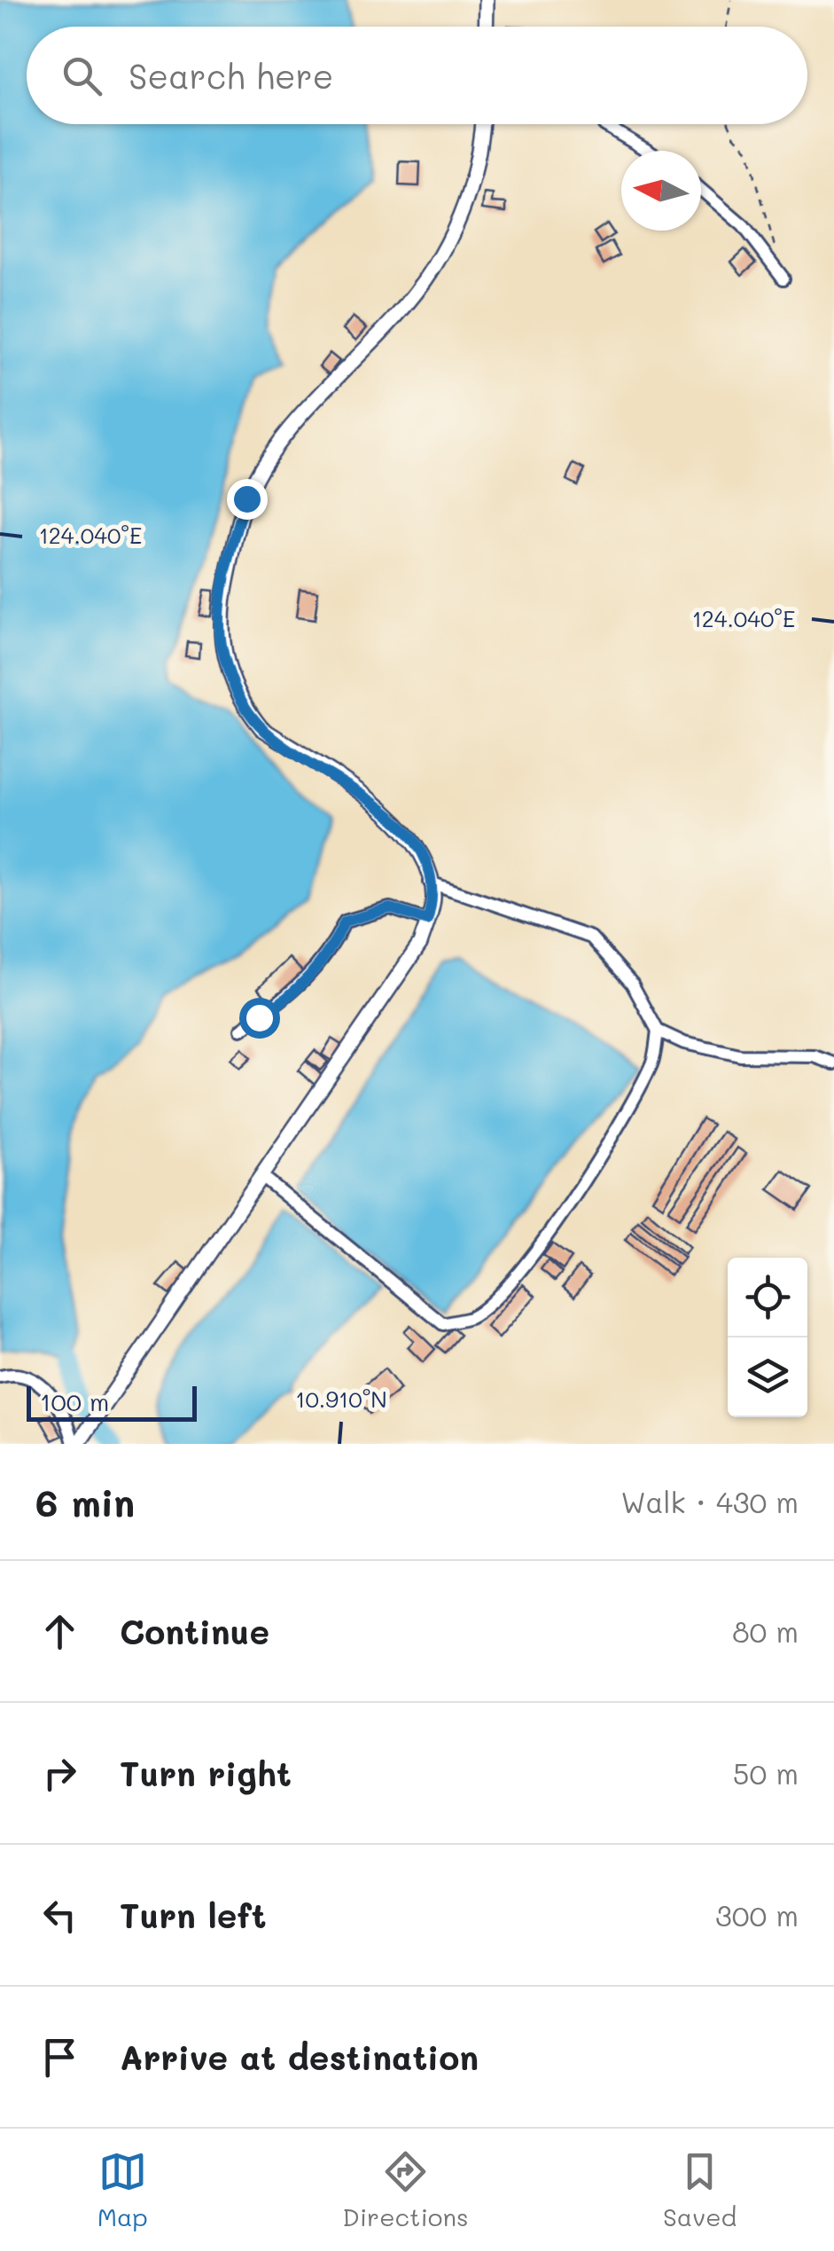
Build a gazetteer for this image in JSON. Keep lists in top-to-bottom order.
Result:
{
  "scale_bar": "100 m",
  "north": "left",
  "page": {
    "search": "Search here",
    "scale": "100 m",
    "heading": ["6 min", "Walk · 430 m"],
    "list": [
      ["Continue", "80 m"],
      ["Turn right", "50 m"],
      ["Turn left", "300 m"],
      "Arrive at destination"
    ],
    "nav": ["Map", "Directions", "Saved"]
  },
  "coordinates": ["124.040°E", "10.910°N"]
}
